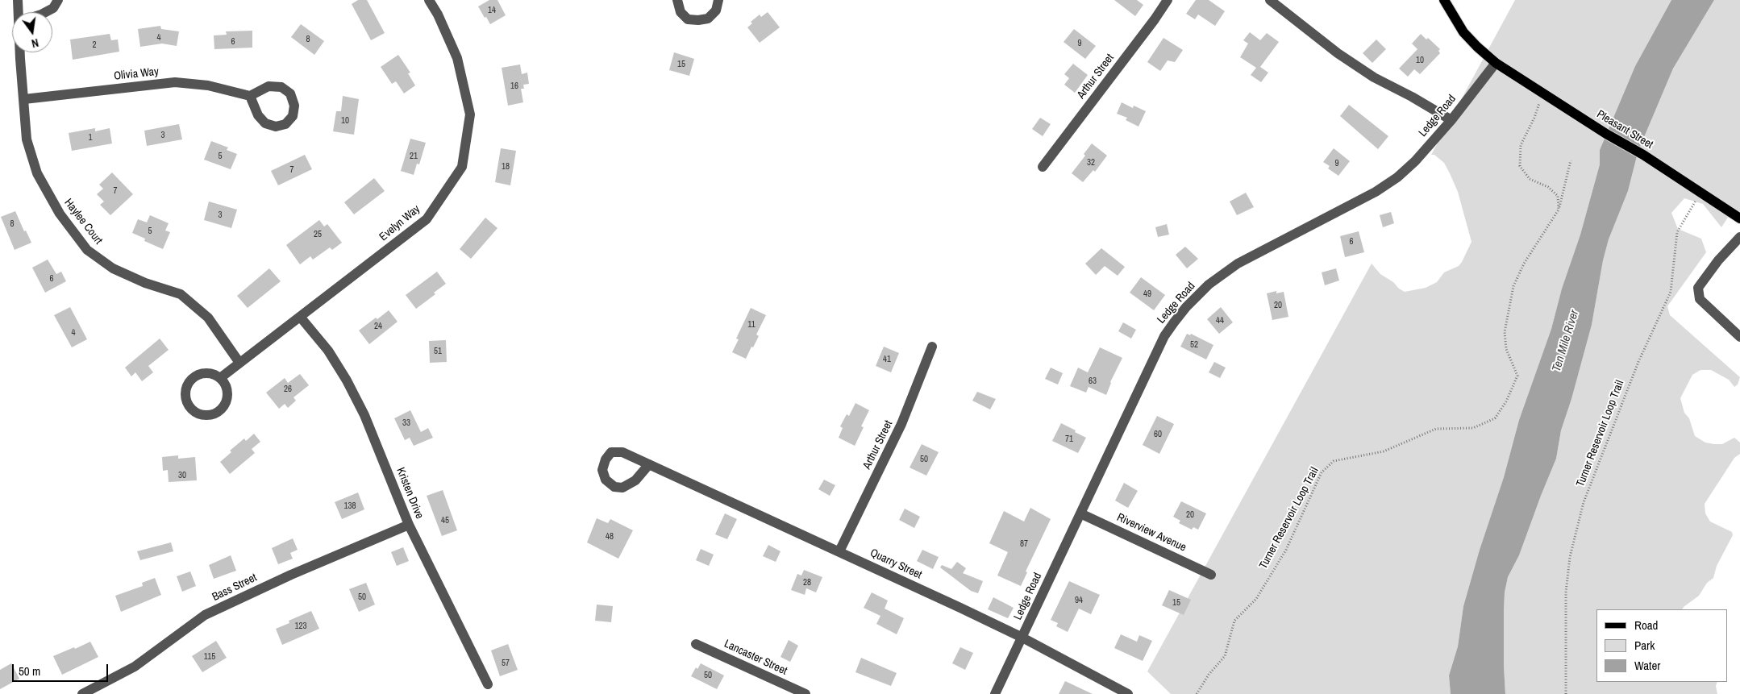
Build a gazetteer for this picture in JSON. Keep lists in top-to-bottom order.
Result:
{
  "streets": {
    "main road": ["Pleasant Street"],
    "street": [
      "Olivia Way",
      "Arthur Street",
      "Ledge Road",
      "Haylee Court",
      "Evelyn Way",
      "Kristen Drive",
      "Riverview Avenue",
      "Quarry Street",
      "Bass Street",
      "Lancaster Street"
    ],
    "path": ["Turner Reservoir Loop Trail"]
  },
  "crossings": [
    ["Olivia Way", "Haylee Court"],
    ["Arthur Street", "Quarry Street"],
    ["Ledge Road", "Pleasant Street"],
    ["Ledge Road", "Riverview Avenue"],
    ["Ledge Road", "Quarry Street"],
    ["Pleasant Street", "Turner Reservoir Loop Trail"],
    ["Haylee Court", "Evelyn Way"],
    ["Evelyn Way", "Kristen Drive"],
    ["Kristen Drive", "Bass Street"]
  ],
  "water": ["Ten Mile River"],
  "house_numbers": [
    "14",
    "4",
    "8",
    "6",
    "9",
    "2",
    "10",
    "15",
    "16",
    "10",
    "3",
    "1",
    "5",
    "21",
    "32",
    "9",
    "18",
    "7",
    "7",
    "3",
    "8",
    "5",
    "25",
    "6",
    "6",
    "49",
    "20",
    "44",
    "11",
    "24",
    "4",
    "52",
    "51",
    "41",
    "63",
    "26",
    "33",
    "60",
    "71",
    "50",
    "30",
    "138",
    "20",
    "45",
    "48",
    "87",
    "28",
    "50",
    "94",
    "15",
    "123",
    "115",
    "57",
    "50"
  ],
  "legend": ["Road", "Park", "Water"],
  "scale_bar": "50 m",
  "north": "bottom"
}
